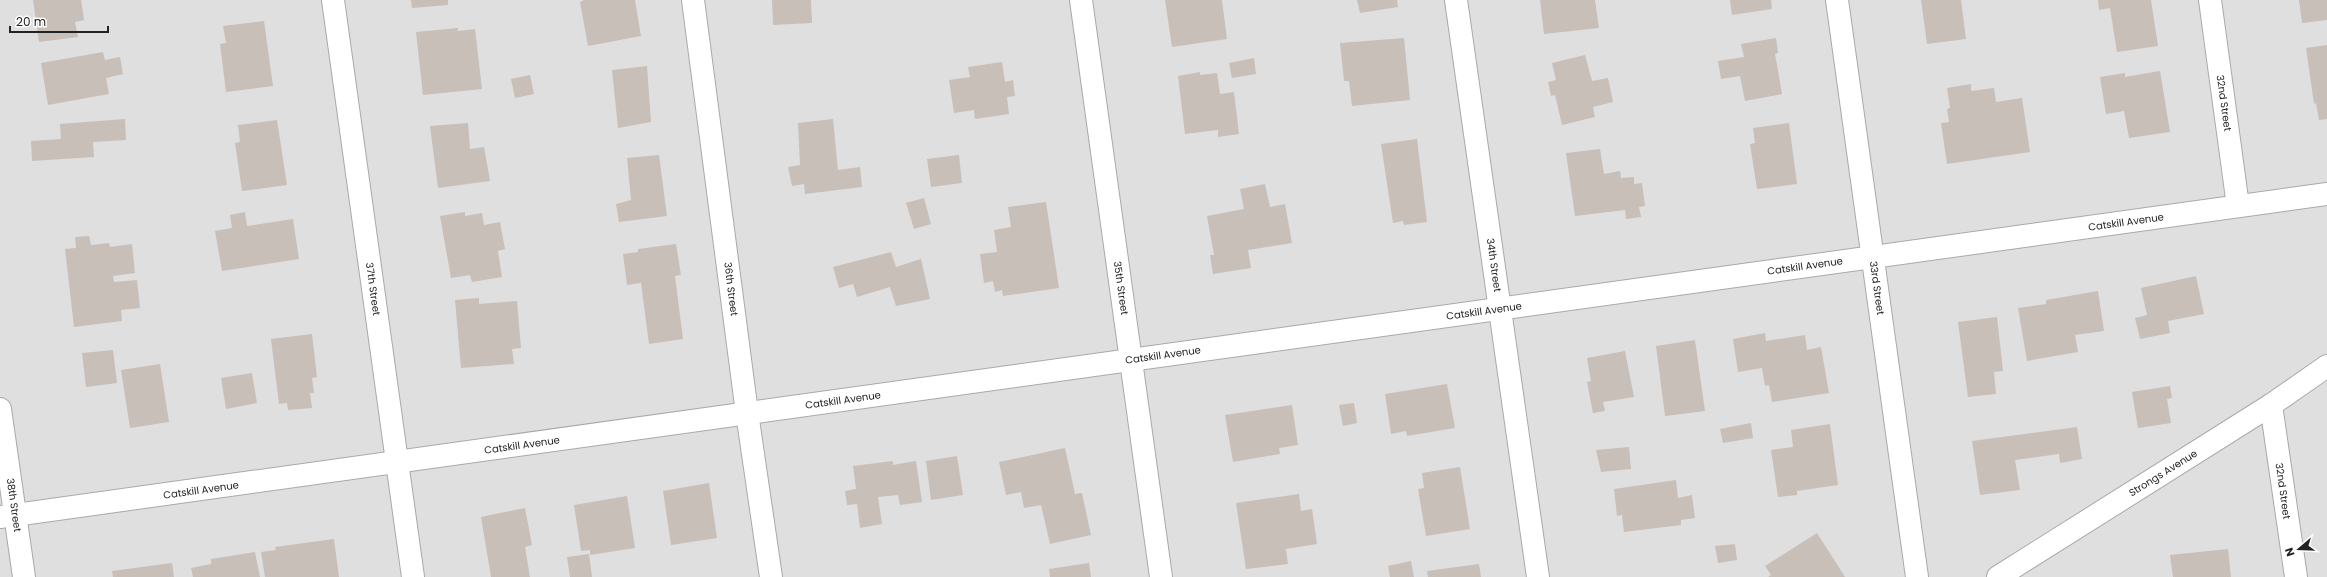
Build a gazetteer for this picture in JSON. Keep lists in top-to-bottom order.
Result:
{
  "streets": {
    "street": [
      "32nd Street",
      "Catskill Avenue",
      "34th Street",
      "35th Street",
      "33rd Street",
      "37th Street",
      "36th Street",
      "Strongs Avenue",
      "38th Street"
    ]
  },
  "crossings": [
    ["32nd Street", "Catskill Avenue"],
    ["32nd Street", "Strongs Avenue"],
    ["Catskill Avenue", "34th Street"],
    ["Catskill Avenue", "35th Street"],
    ["Catskill Avenue", "33rd Street"],
    ["Catskill Avenue", "37th Street"],
    ["Catskill Avenue", "36th Street"],
    ["Catskill Avenue", "38th Street"]
  ],
  "scale_bar": "20 m",
  "north": "left"
}
